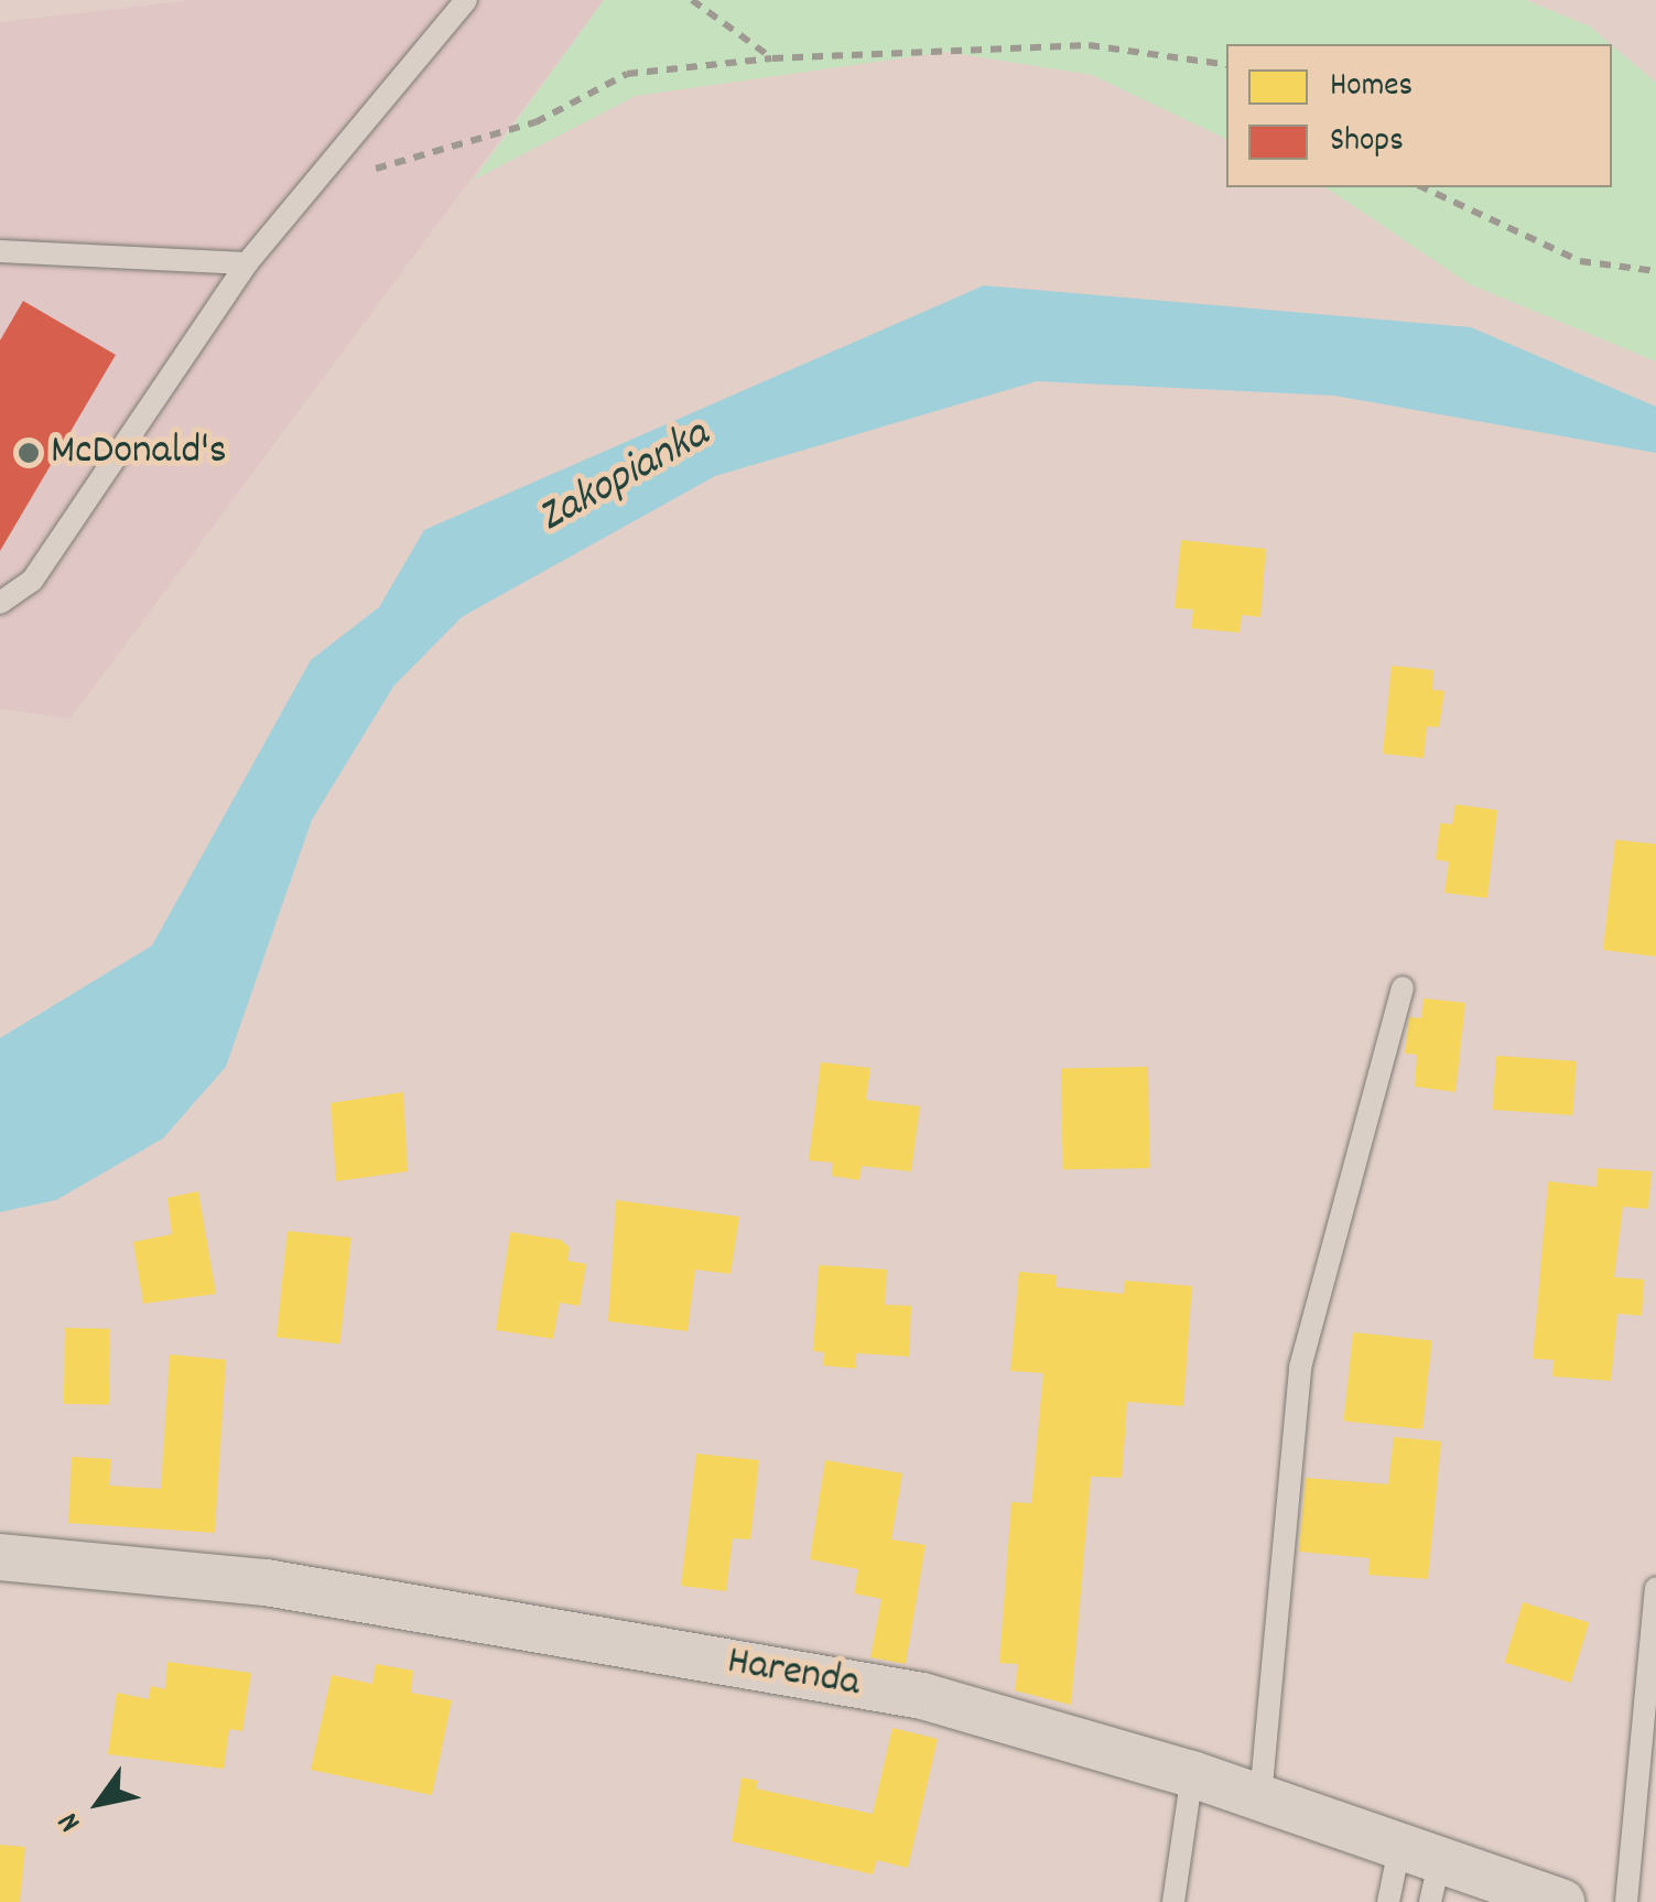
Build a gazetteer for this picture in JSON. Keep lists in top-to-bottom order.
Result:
{
  "streets": {
    "street": ["Harenda"]
  },
  "water": ["Zakopianka"],
  "places": ["McDonald's"],
  "legend": ["Homes", "Shops"],
  "north": "bottom left"
}
